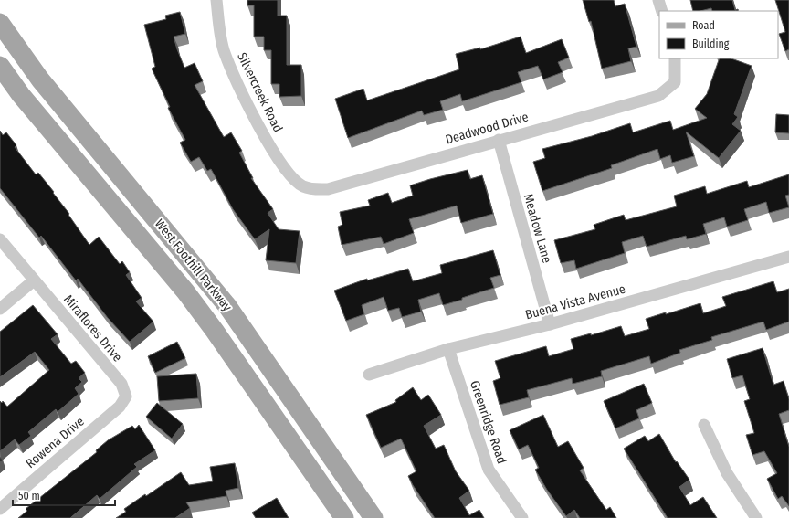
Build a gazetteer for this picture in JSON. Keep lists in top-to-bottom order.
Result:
{
  "streets": {
    "main road": ["West Foothill Parkway"],
    "street": [
      "Silvercreek Road",
      "Deadwood Drive",
      "Meadow Lane",
      "Buena Vista Avenue",
      "Miraflores Drive",
      "Greenridge Road",
      "Rowena Drive"
    ]
  },
  "crossings": [
    ["Silvercreek Road", "Deadwood Drive"],
    ["Deadwood Drive", "Meadow Lane"],
    ["Meadow Lane", "Buena Vista Avenue"],
    ["Buena Vista Avenue", "Greenridge Road"],
    ["Miraflores Drive", "Rowena Drive"]
  ],
  "legend": ["Road", "Building"],
  "scale_bar": "50 m"
}
